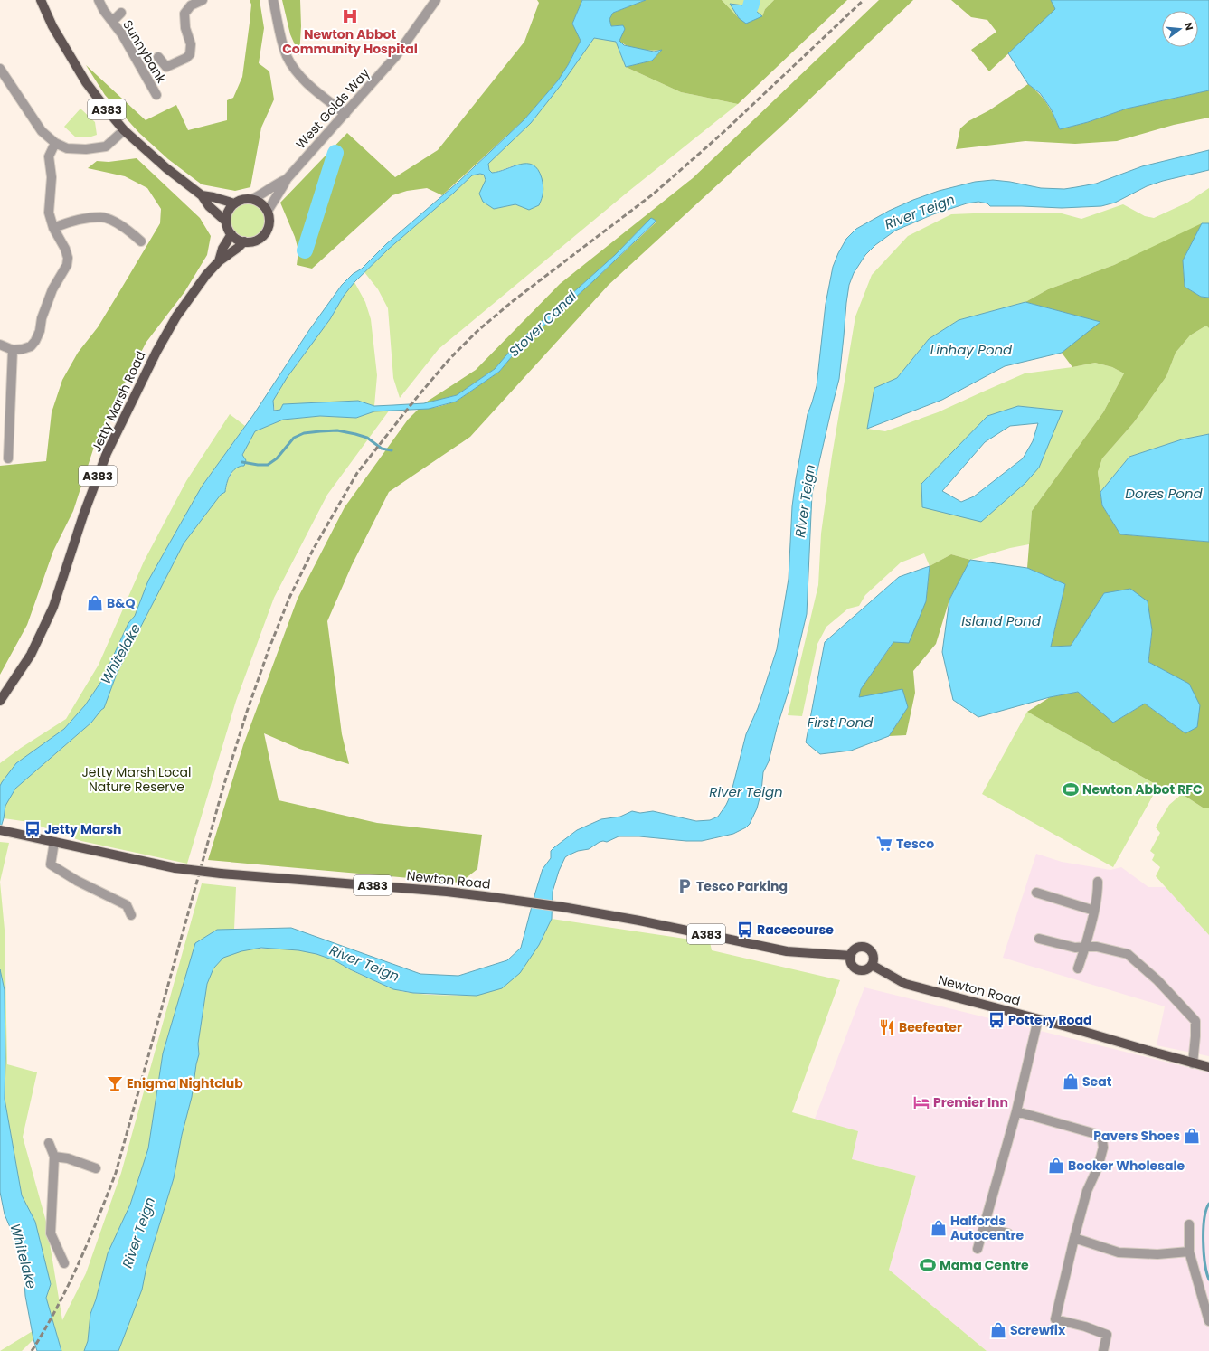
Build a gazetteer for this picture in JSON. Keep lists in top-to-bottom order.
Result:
{
  "streets": {
    "main road": ["A383", "Jetty Marsh Road", "Newton Road"],
    "street": ["Sunnybank", "West Golds Way"]
  },
  "crossings": [
    ["West Golds Way", "A383"],
    ["West Golds Way", "Jetty Marsh Road"],
    ["A383", "Jetty Marsh Road"]
  ],
  "water": [
    "River Teign",
    "Stover Canal",
    "Linhay Pond",
    "Dores Pond",
    "Island Pond",
    "Whitelake",
    "First Pond"
  ],
  "parks": ["Jetty Marsh Local Nature Reserve"],
  "places": {
    "hospital": ["Newton Abbot Community Hospital"],
    "shop": [
      "B&Q",
      "Seat",
      "Pavers Shoes",
      "Booker Wholesale",
      "Halfords Autocentre",
      "Screwfix"
    ],
    "sports": ["Newton Abbot RFC", "Mama Centre"],
    "bus stop": ["Jetty Marsh", "Racecourse", "Pottery Road"],
    "supermarket": ["Tesco"],
    "parking": ["Tesco Parking"],
    "restaurant": ["Beefeater"],
    "bar": ["Enigma Nightclub"],
    "hotel": ["Premier Inn"]
  },
  "north": "right"
}
